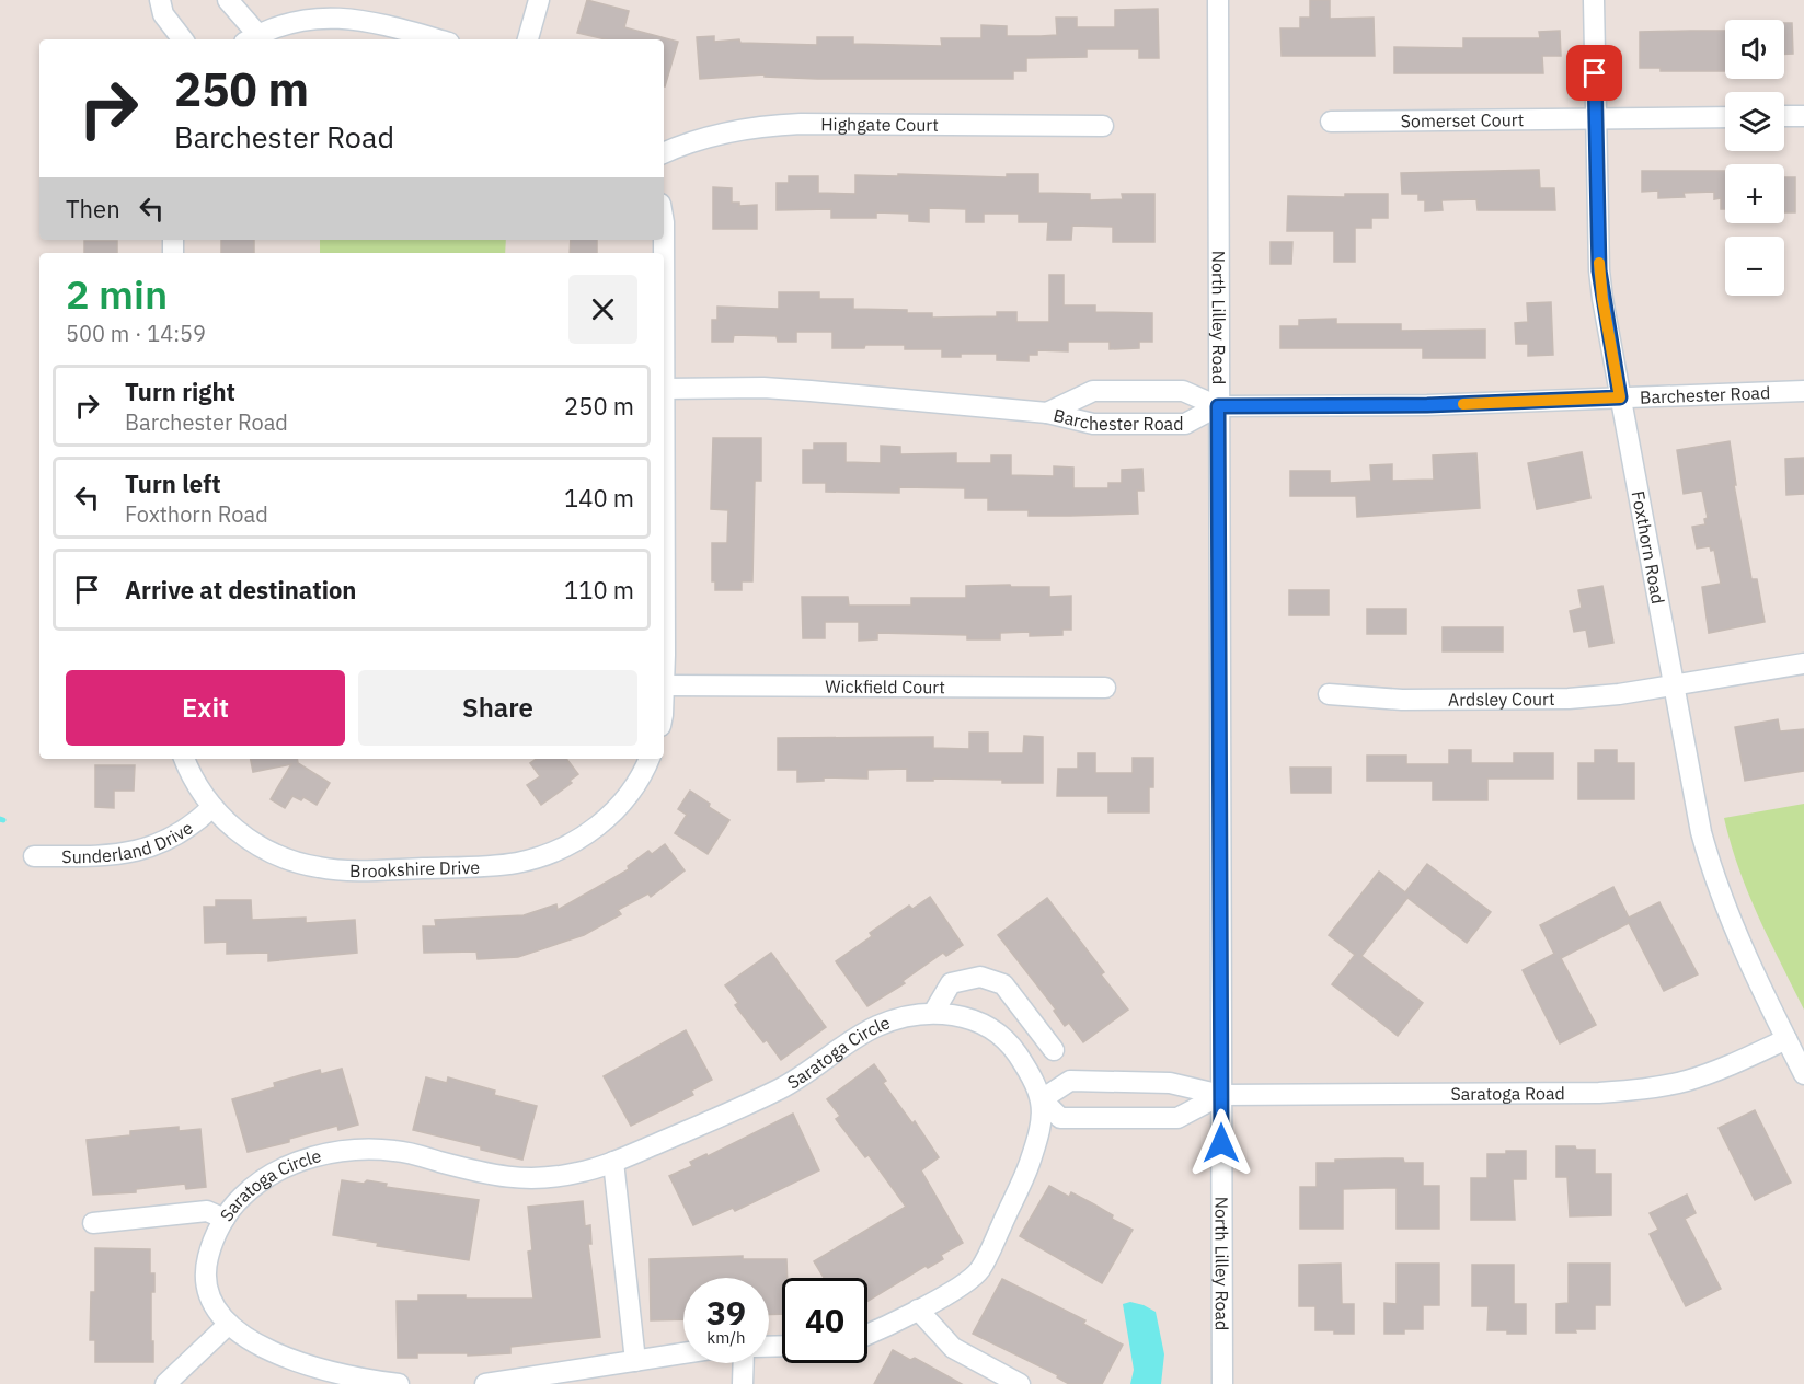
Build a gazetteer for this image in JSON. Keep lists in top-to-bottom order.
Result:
{
  "streets": {
    "street": [
      "Somerset Court",
      "Highgate Court",
      "North Lilley Road",
      "Barchester Road",
      "Foxthorn Road",
      "Wickfield Court",
      "Ardsley Court",
      "Sunderland Drive",
      "Brookshire Drive",
      "Saratoga Circle",
      "Saratoga Road"
    ]
  },
  "crossings": [
    ["Somerset Court", "Foxthorn Road"],
    ["North Lilley Road", "Barchester Road"],
    ["North Lilley Road", "Saratoga Circle"],
    ["North Lilley Road", "Saratoga Road"],
    ["Barchester Road", "Foxthorn Road"],
    ["Foxthorn Road", "Ardsley Court"],
    ["Foxthorn Road", "Saratoga Road"],
    ["Sunderland Drive", "Brookshire Drive"],
    ["Saratoga Circle", "Saratoga Road"]
  ],
  "page": {
    "map_buttons": ["+", "−"],
    "turn": ["250 m", "Barchester Road"],
    "then": "Then",
    "heading": ["2 min", "500 m · 14:59"],
    "list": [
      {
        "name": "Turn right",
        "note": "Barchester Road",
        "value": "250 m"
      },
      {
        "name": "Turn left",
        "note": "Foxthorn Road",
        "value": "140 m"
      },
      {
        "name": "Arrive at destination",
        "value": "110 m"
      }
    ],
    "buttons": ["Exit", "Share"],
    "speed": "39 km/h",
    "limit": "40"
  }
}
